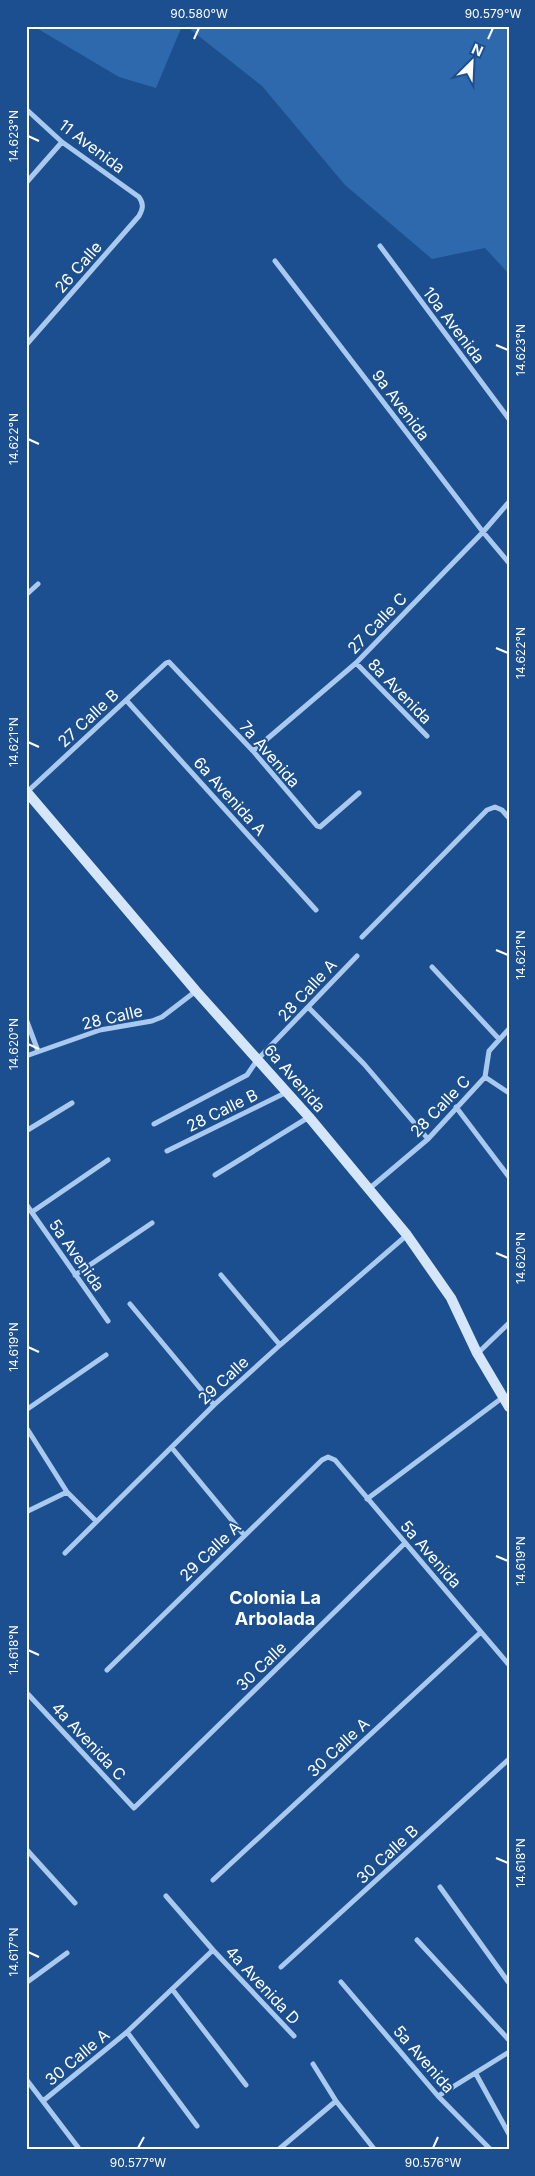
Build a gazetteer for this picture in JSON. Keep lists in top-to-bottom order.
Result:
{
  "streets": {
    "street": [
      "11 Avenida",
      "26 Calle",
      "10a Avenida",
      "9a Avenida",
      "27 Calle C",
      "8a Avenida",
      "27 Calle B",
      "7a Avenida",
      "6a Avenida A",
      "28 Calle A",
      "28 Calle",
      "6a Avenida",
      "28 Calle C",
      "28 Calle B",
      "5a Avenida",
      "29 Calle",
      "29 Calle A",
      "30 Calle",
      "4a Avenida C",
      "30 Calle A",
      "30 Calle B",
      "4a Avenida D"
    ]
  },
  "crossings": [
    ["11 Avenida", "26 Calle"],
    ["9a Avenida", "27 Calle C"],
    ["27 Calle C", "8a Avenida"],
    ["27 Calle C", "7a Avenida"],
    ["27 Calle B", "7a Avenida"],
    ["27 Calle B", "6a Avenida A"],
    ["27 Calle B", "6a Avenida"],
    ["28 Calle A", "6a Avenida"],
    ["28 Calle", "6a Avenida"],
    ["6a Avenida", "28 Calle C"],
    ["6a Avenida", "28 Calle B"],
    ["6a Avenida", "29 Calle"],
    ["5a Avenida", "29 Calle A"],
    ["5a Avenida", "30 Calle"],
    ["5a Avenida", "30 Calle A"],
    ["30 Calle", "4a Avenida C"],
    ["30 Calle A", "4a Avenida D"]
  ],
  "districts": ["Colonia La Arbolada"],
  "north": "top right",
  "coordinates": [
    "90.580°W",
    "90.579°W",
    "14.623°N",
    "14.622°N",
    "14.621°N",
    "14.620°N",
    "14.619°N",
    "14.618°N",
    "14.617°N",
    "90.577°W",
    "90.576°W"
  ]
}
